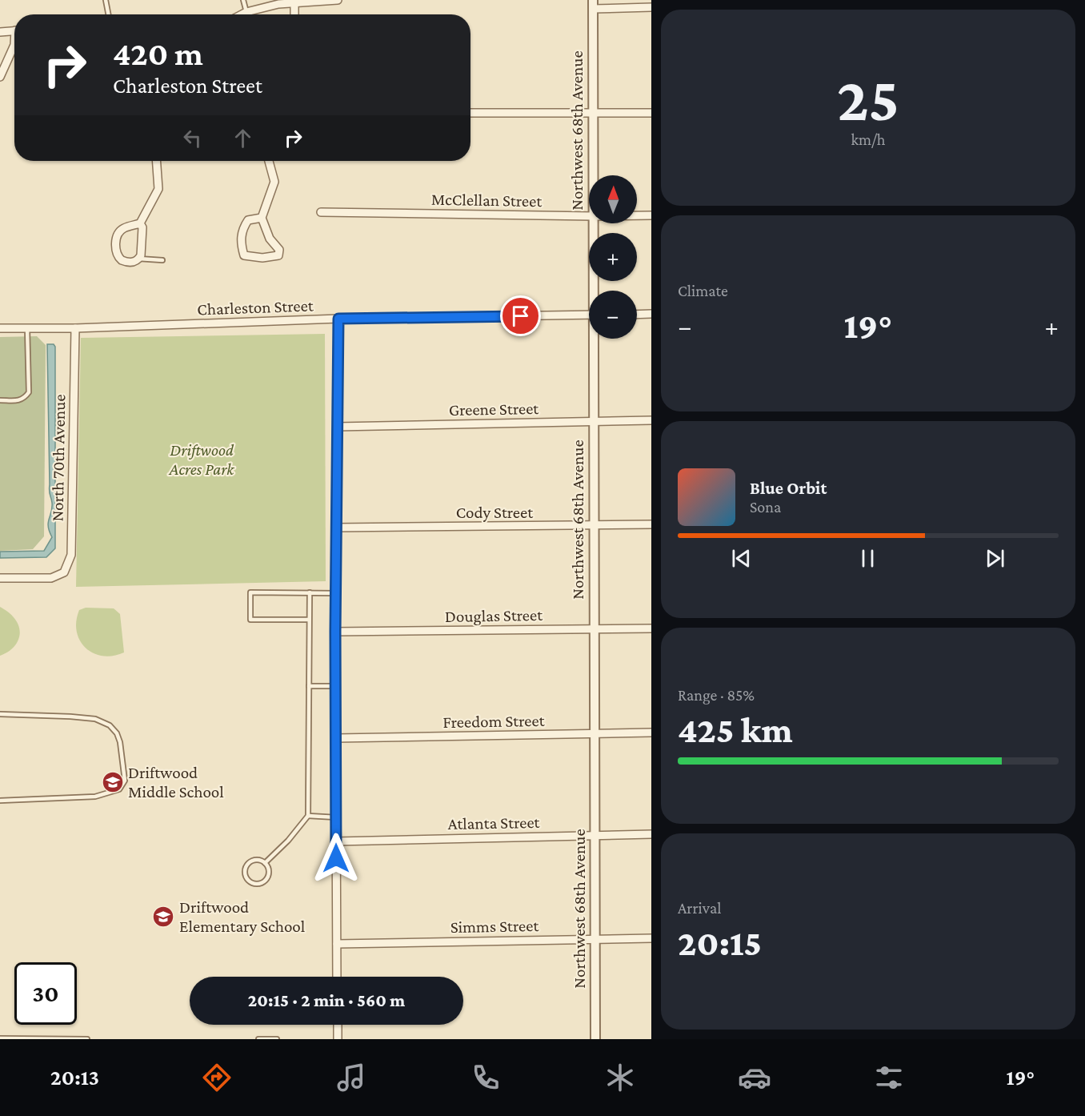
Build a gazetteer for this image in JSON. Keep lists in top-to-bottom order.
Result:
{
  "streets": {
    "street": [
      "Northwest 68th Avenue",
      "McClellan Street",
      "Charleston Street",
      "Greene Street",
      "North 70th Avenue",
      "Cody Street",
      "Douglas Street",
      "Freedom Street",
      "Atlanta Street",
      "Simms Street"
    ]
  },
  "crossings": [
    ["Northwest 68th Avenue", "Greene Street"],
    ["Northwest 68th Avenue", "Cody Street"],
    ["Northwest 68th Avenue", "Douglas Street"],
    ["Northwest 68th Avenue", "Freedom Street"],
    ["Northwest 68th Avenue", "Atlanta Street"],
    ["Northwest 68th Avenue", "Simms Street"],
    ["Charleston Street", "North 70th Avenue"]
  ],
  "parks": ["Driftwood Acres Park"],
  "places": {
    "school or university": ["Driftwood Middle School", "Driftwood Elementary School"]
  },
  "north": "top",
  "page": {
    "tile": [
      ["25", "km/h"],
      "Climate",
      ["Range · 85%", "425 km"],
      ["Arrival", "20:15"]
    ],
    "turn": ["420 m", "Charleston Street"],
    "map_buttons": ["+", "−"],
    "heat": ["−", "19°", "+"],
    "song": ["Blue Orbit", "Sona"],
    "limit": "30",
    "trip": "20:15 · 2 min · 560 m",
    "tabs": ["20:13", "19°"]
  }
}
